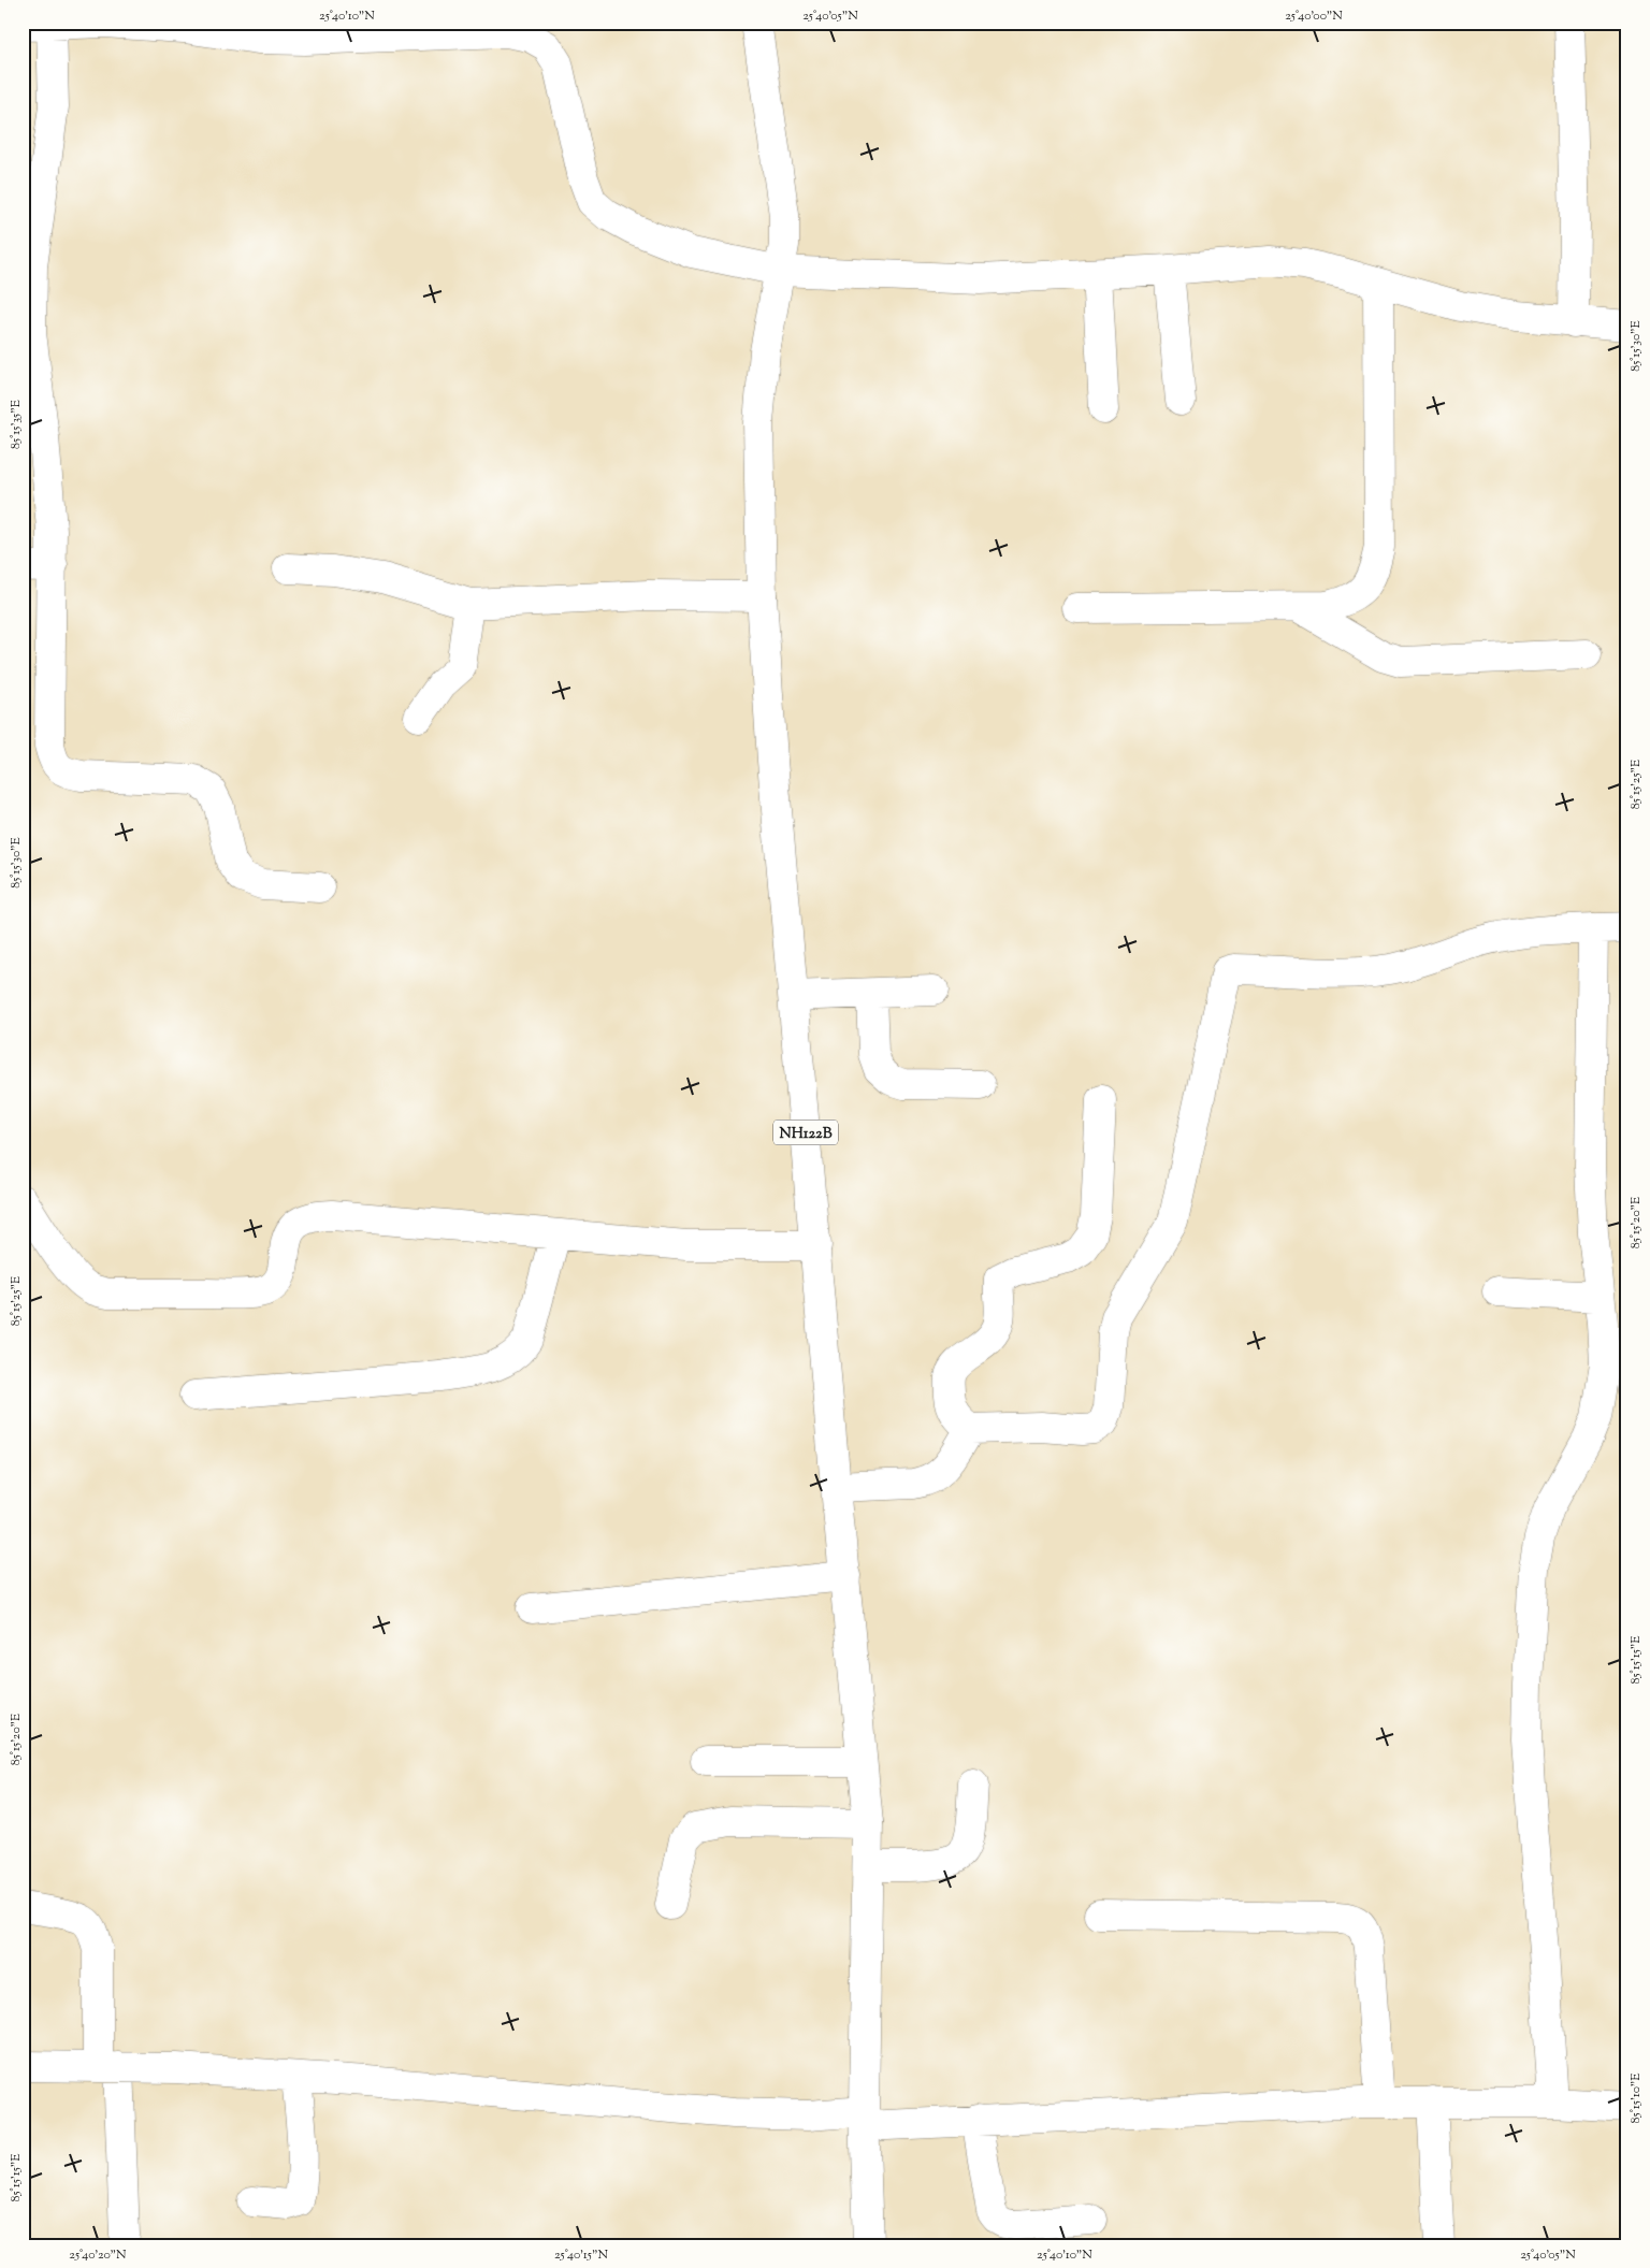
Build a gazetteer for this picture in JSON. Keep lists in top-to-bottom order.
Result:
{
  "streets": {
    "main road": ["NH122B"]
  },
  "coordinates": [
    "25°40'10\"N",
    "25°40'05\"N",
    "25°40'00\"N",
    "85°15'30\"E",
    "85°15'35\"E",
    "85°15'25\"E",
    "85°15'20\"E",
    "85°15'15\"E",
    "85°15'10\"E",
    "25°40'20\"N",
    "25°40'15\"N"
  ]
}
